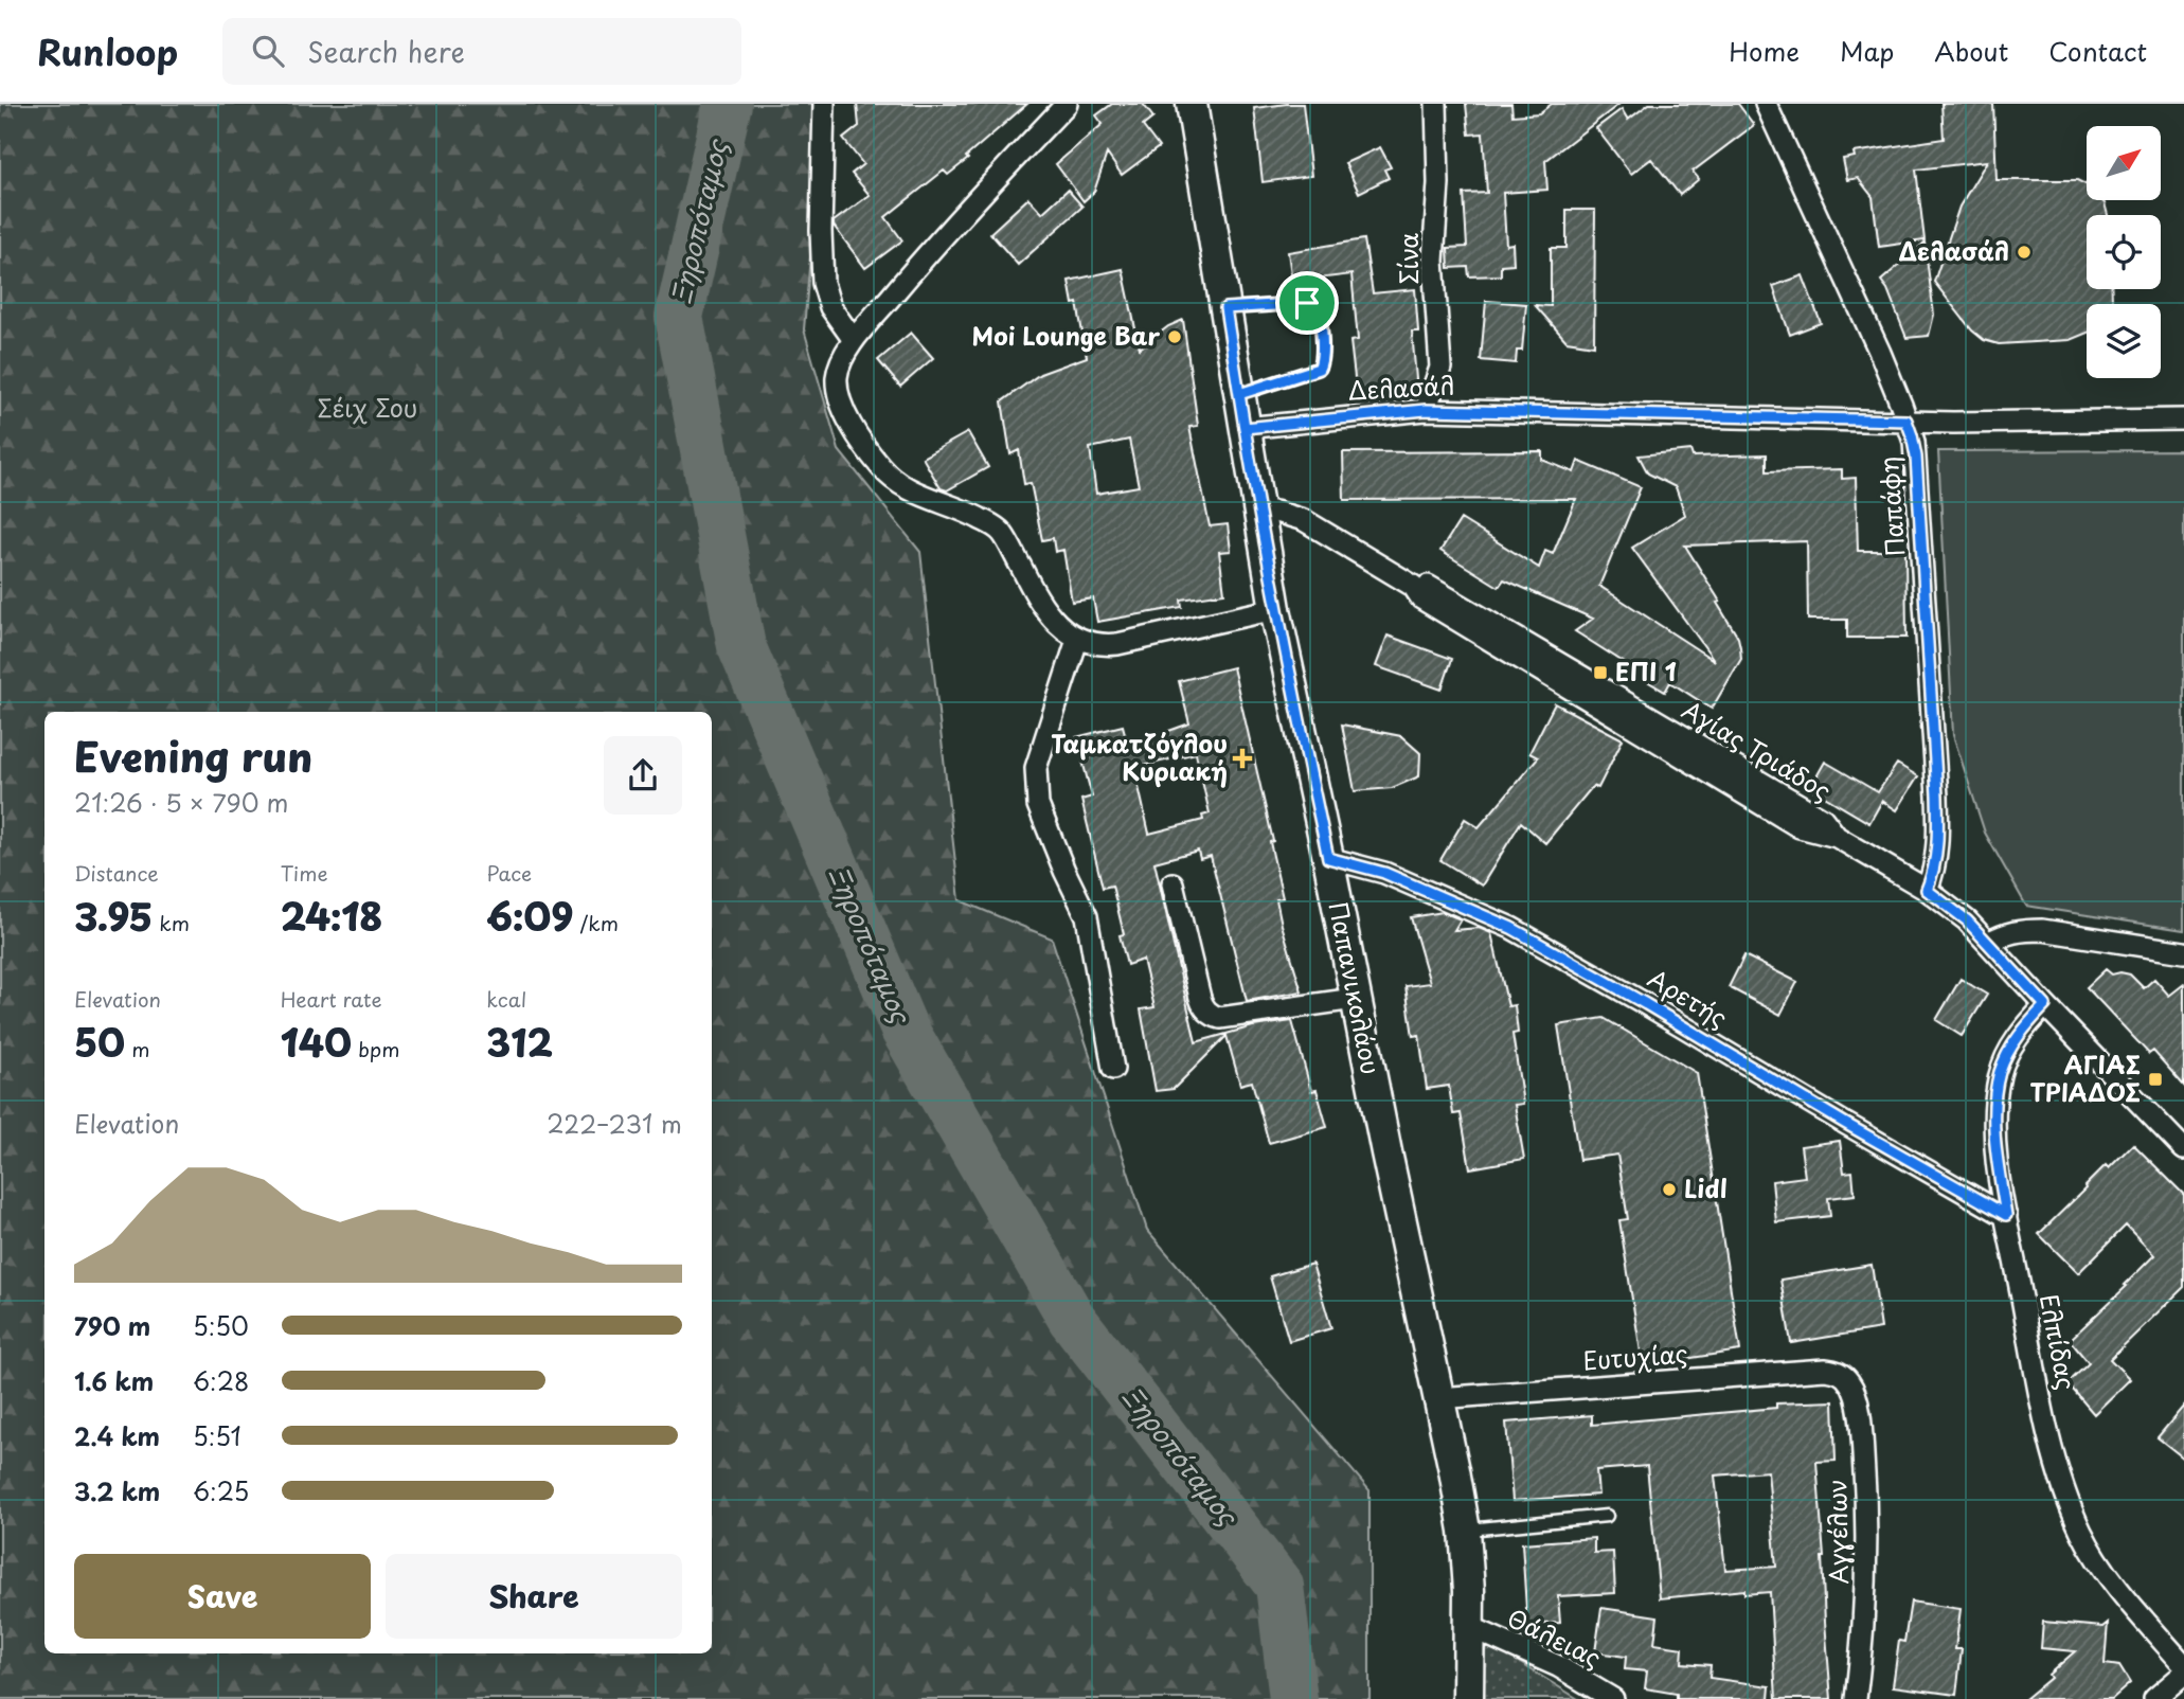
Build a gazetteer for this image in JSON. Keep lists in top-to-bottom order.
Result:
{
  "streets": {
    "main road": ["Παπανικολάου"],
    "street": [
      "Σίνα",
      "Δελασάλ",
      "Παπάφη",
      "Αγίας Τριάδος",
      "Αρετής",
      "Ελπίδας",
      "Ευτυχίας",
      "Αγγέλων",
      "Θάλειας"
    ]
  },
  "crossings": [
    ["Σίνα", "Δελασάλ"],
    ["Δελασάλ", "Παπάφη"],
    ["Δελασάλ", "Παπανικολάου"],
    ["Παπάφη", "Αγίας Τριάδος"],
    ["Αγίας Τριάδος", "Παπανικολάου"],
    ["Αγίας Τριάδος", "Ελπίδας"],
    ["Παπανικολάου", "Αρετής"],
    ["Παπανικολάου", "Ευτυχίας"],
    ["Παπανικολάου", "Θάλειας"],
    ["Αρετής", "Ελπίδας"],
    ["Ευτυχίας", "Αγγέλων"]
  ],
  "water": ["Ξηροπόταμος"],
  "parks": ["Σέιχ Σου"],
  "places": {
    "other": ["Δελασάλ", "Moi Lounge Bar", "Lidl"],
    "transit": ["ΕΠΙ 1", "ΑΓΙΑΣ ΤΡΙΑΔΟΣ"],
    "health": ["Ταμκατζόγλου Κυριακή"]
  },
  "north": "top right",
  "page": {
    "header": "Runloop",
    "search": "Search here",
    "nav": [
      "Home",
      "Map",
      "About",
      "Contact"
    ],
    "heading": ["Evening run", "21:26 · 5 × 790 m"],
    "stats": [
      ["Distance", "3.95 km"],
      ["Time", "24:18"],
      ["Pace", "6:09 /km"],
      ["Elevation", "50 m"],
      ["Heart rate", "140 bpm"],
      ["kcal", "312"]
    ],
    "chart": ["Elevation", "222–231 m"],
    "list": [
      {
        "name": "790 m",
        "note": "5:50"
      },
      {
        "name": "1.6 km",
        "note": "6:28"
      },
      {
        "name": "2.4 km",
        "note": "5:51"
      },
      {
        "name": "3.2 km",
        "note": "6:25"
      }
    ],
    "buttons": ["Save", "Share"]
  }
}
